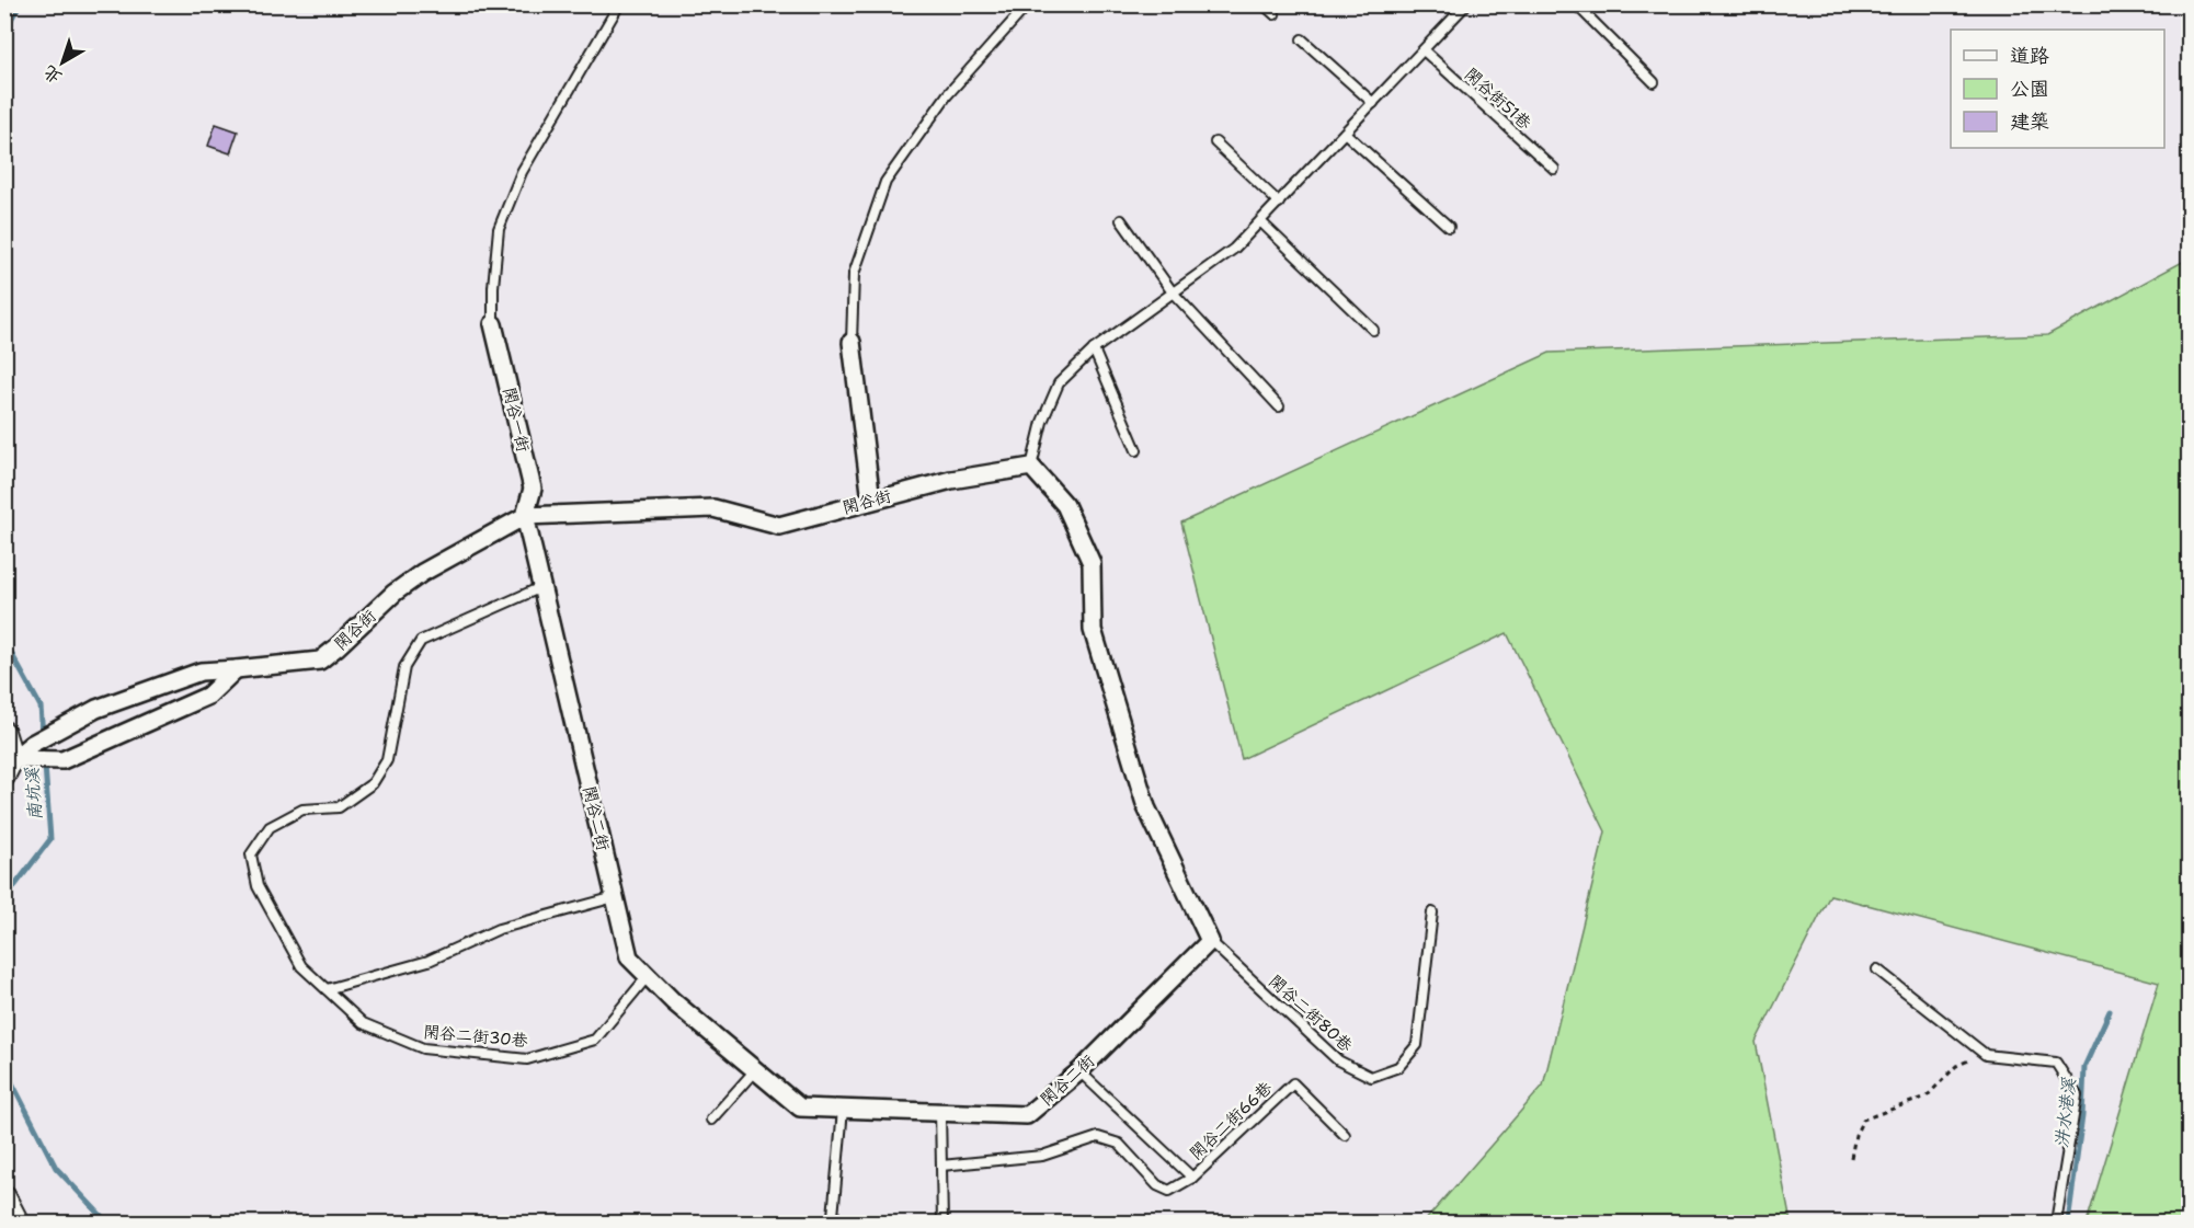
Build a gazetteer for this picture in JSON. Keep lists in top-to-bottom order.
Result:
{
  "streets": {
    "street": ["閑谷一街", "閑谷街", "閑谷二街"],
    "lane": [
      "閑谷街51巷",
      "閑谷二街80巷",
      "閑谷二街30巷",
      "閑谷二街66巷"
    ]
  },
  "crossings": [
    ["閑谷一街", "閑谷街"],
    ["閑谷一街", "閑谷二街"],
    ["閑谷街", "閑谷二街"],
    ["閑谷二街", "閑谷二街80巷"],
    ["閑谷二街", "閑谷二街30巷"],
    ["閑谷二街", "閑谷二街66巷"]
  ],
  "water": ["南坑溪", "汫水港溪"],
  "legend": ["道路", "公園", "建築"],
  "north": "bottom left"
}
